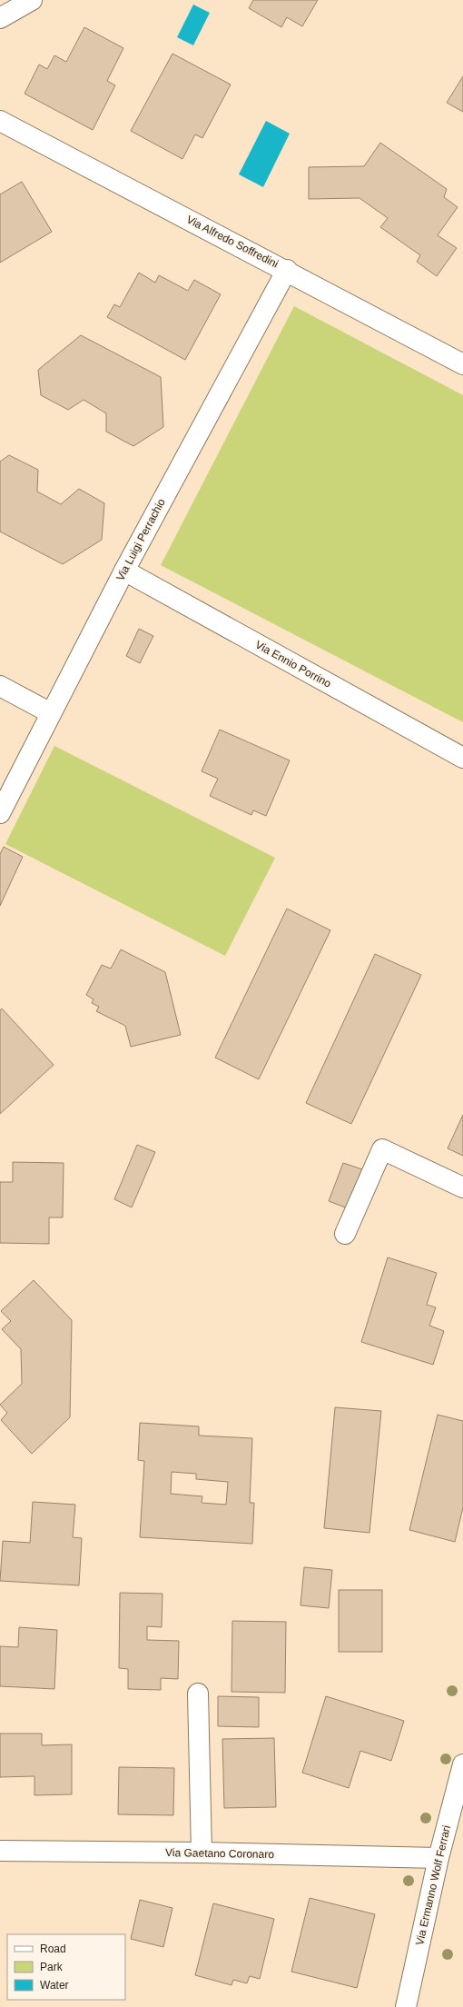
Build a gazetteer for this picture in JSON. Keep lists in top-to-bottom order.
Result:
{
  "streets": {
    "street": [
      "Via Alfredo Soffredini",
      "Via Luigi Perrachio",
      "Via Ennio Porrino",
      "Via Gaetano Coronaro",
      "Via Ermanno Wolf Ferrari"
    ]
  },
  "crossings": [
    ["Via Alfredo Soffredini", "Via Luigi Perrachio"],
    ["Via Luigi Perrachio", "Via Ennio Porrino"],
    ["Via Gaetano Coronaro", "Via Ermanno Wolf Ferrari"]
  ],
  "legend": ["Road", "Park", "Water"]
}
